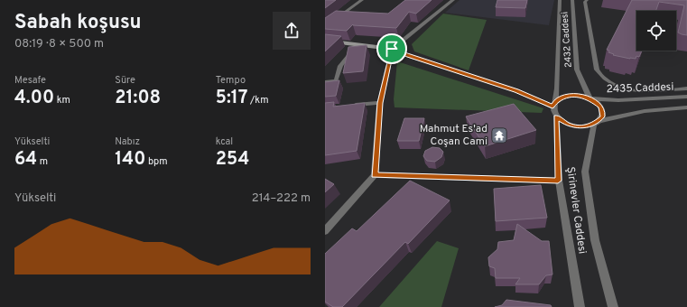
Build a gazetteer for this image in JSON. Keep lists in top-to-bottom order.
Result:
{
  "streets": {
    "street": ["2432 Caddesi", "2435 Caddesi", "Şirinevler Caddesi"]
  },
  "crossings": [
    ["2432 Caddesi", "2435 Caddesi"],
    ["2432 Caddesi", "Şirinevler Caddesi"],
    ["2435 Caddesi", "Şirinevler Caddesi"]
  ],
  "places": {
    "temple": ["Mahmut Es'ad Coşan Cami"]
  },
  "page": {
    "heading": ["Sabah koşusu", "08:19 · 8 × 500 m"],
    "stats": [
      ["Mesafe", "4.00 km"],
      ["Süre", "21:08"],
      ["Tempo", "5:17 /km"],
      ["Yükselti", "64 m"],
      ["Nabız", "140 bpm"],
      ["kcal", "254"]
    ],
    "chart": ["Yükselti", "214–222 m"]
  }
}
